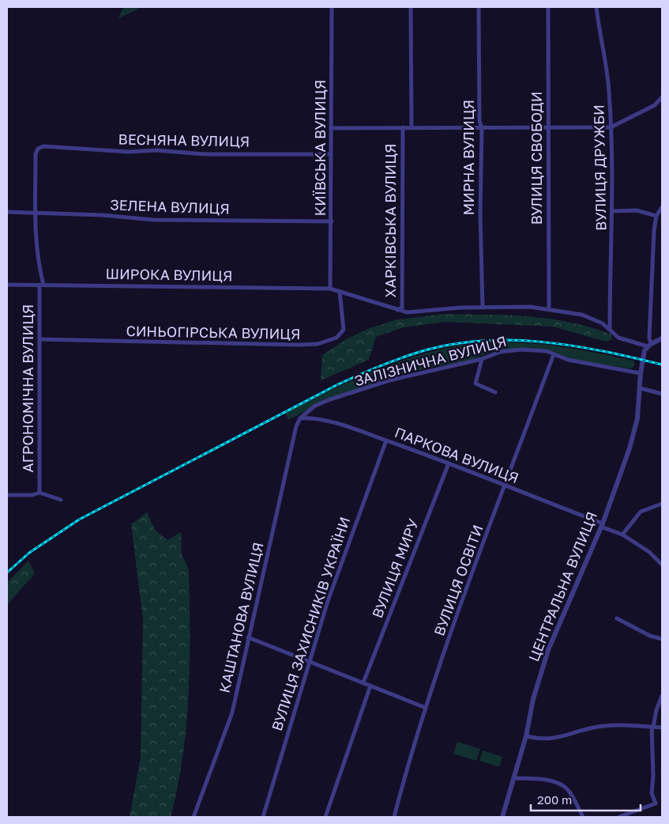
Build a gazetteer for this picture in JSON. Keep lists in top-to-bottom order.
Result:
{
  "streets": {
    "street": [
      "ВЕСНЯНА ВУЛИЦЯ",
      "КИЇВСЬКА ВУЛИЦЯ",
      "МИРНА ВУЛИЦЯ",
      "ВУЛИЦЯ СВОБОДИ",
      "ВУЛИЦЯ ДРУЖБИ",
      "ЗЕЛЕНА ВУЛИЦЯ",
      "ХАРКІВСЬКА ВУЛИЦЯ",
      "ШИРОКА ВУЛИЦЯ",
      "СИНЬОГІРСЬКА ВУЛИЦЯ",
      "ЗАЛІЗНИЧНА ВУЛИЦЯ",
      "АГРОНОМІЧНА ВУЛИЦЯ",
      "ПАРКОВА ВУЛИЦЯ",
      "ВУЛИЦЯ МИРУ",
      "ВУЛИЦЯ ОСВІТИ",
      "ЦЕНТРАЛЬНА ВУЛИЦЯ",
      "КАШТАНОВА ВУЛИЦЯ",
      "ВУЛИЦЯ ЗАХИСНИКІВ УКРАЇНИ"
    ]
  },
  "crossings": [
    ["ВЕСНЯНА ВУЛИЦЯ", "КИЇВСЬКА ВУЛИЦЯ"],
    ["ВЕСНЯНА ВУЛИЦЯ", "АГРОНОМІЧНА ВУЛИЦЯ"],
    ["КИЇВСЬКА ВУЛИЦЯ", "ЗЕЛЕНА ВУЛИЦЯ"],
    ["КИЇВСЬКА ВУЛИЦЯ", "ШИРОКА ВУЛИЦЯ"],
    ["МИРНА ВУЛИЦЯ", "ШИРОКА ВУЛИЦЯ"],
    ["ВУЛИЦЯ СВОБОДИ", "ШИРОКА ВУЛИЦЯ"],
    ["ВУЛИЦЯ ДРУЖБИ", "ШИРОКА ВУЛИЦЯ"],
    ["ЗЕЛЕНА ВУЛИЦЯ", "АГРОНОМІЧНА ВУЛИЦЯ"],
    ["ХАРКІВСЬКА ВУЛИЦЯ", "ШИРОКА ВУЛИЦЯ"],
    ["ШИРОКА ВУЛИЦЯ", "СИНЬОГІРСЬКА ВУЛИЦЯ"],
    ["ШИРОКА ВУЛИЦЯ", "АГРОНОМІЧНА ВУЛИЦЯ"],
    ["ШИРОКА ВУЛИЦЯ", "ЦЕНТРАЛЬНА ВУЛИЦЯ"],
    ["СИНЬОГІРСЬКА ВУЛИЦЯ", "АГРОНОМІЧНА ВУЛИЦЯ"],
    ["ЗАЛІЗНИЧНА ВУЛИЦЯ", "ПАРКОВА ВУЛИЦЯ"],
    ["ЗАЛІЗНИЧНА ВУЛИЦЯ", "ВУЛИЦЯ ОСВІТИ"],
    ["ЗАЛІЗНИЧНА ВУЛИЦЯ", "ЦЕНТРАЛЬНА ВУЛИЦЯ"],
    ["ЗАЛІЗНИЧНА ВУЛИЦЯ", "КАШТАНОВА ВУЛИЦЯ"],
    ["ПАРКОВА ВУЛИЦЯ", "ВУЛИЦЯ МИРУ"],
    ["ПАРКОВА ВУЛИЦЯ", "ВУЛИЦЯ ОСВІТИ"],
    ["ПАРКОВА ВУЛИЦЯ", "ЦЕНТРАЛЬНА ВУЛИЦЯ"],
    ["ПАРКОВА ВУЛИЦЯ", "КАШТАНОВА ВУЛИЦЯ"],
    ["ПАРКОВА ВУЛИЦЯ", "ВУЛИЦЯ ЗАХИСНИКІВ УКРАЇНИ"]
  ],
  "scale_bar": "200 m"
}
